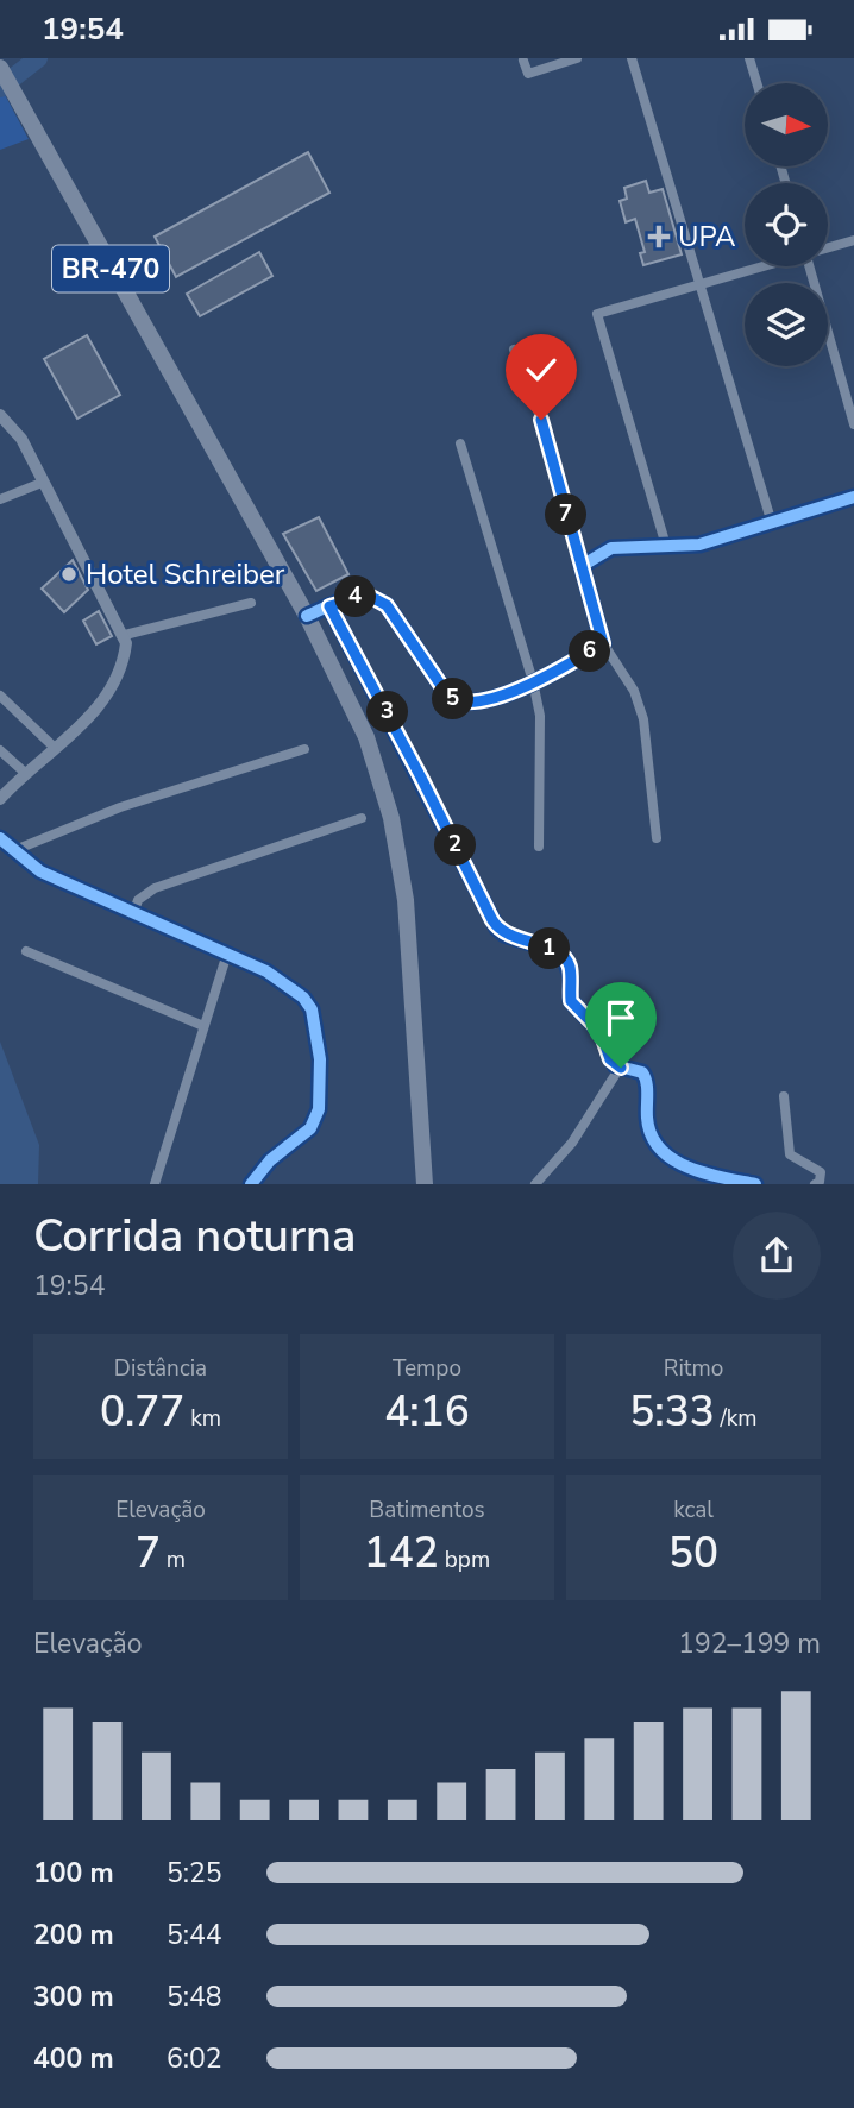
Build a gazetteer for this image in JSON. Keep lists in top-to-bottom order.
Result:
{
  "streets": {
    "highway": ["BR-470"]
  },
  "places": {
    "health": ["UPA"],
    "other": ["Hotel Schreiber"]
  },
  "north": "right",
  "page": {
    "status": "19:54",
    "pins": [
      "7",
      "4",
      "6",
      "5",
      "3",
      "2",
      "1"
    ],
    "heading": ["Corrida noturna", "19:54"],
    "stats": [
      ["Distância", "0.77 km"],
      ["Tempo", "4:16"],
      ["Ritmo", "5:33 /km"],
      ["Elevação", "7 m"],
      ["Batimentos", "142 bpm"],
      ["kcal", "50"]
    ],
    "chart": ["Elevação", "192–199 m"],
    "list": [
      {
        "name": "100 m",
        "note": "5:25"
      },
      {
        "name": "200 m",
        "note": "5:44"
      },
      {
        "name": "300 m",
        "note": "5:48"
      },
      {
        "name": "400 m",
        "note": "6:02"
      }
    ]
  }
}
